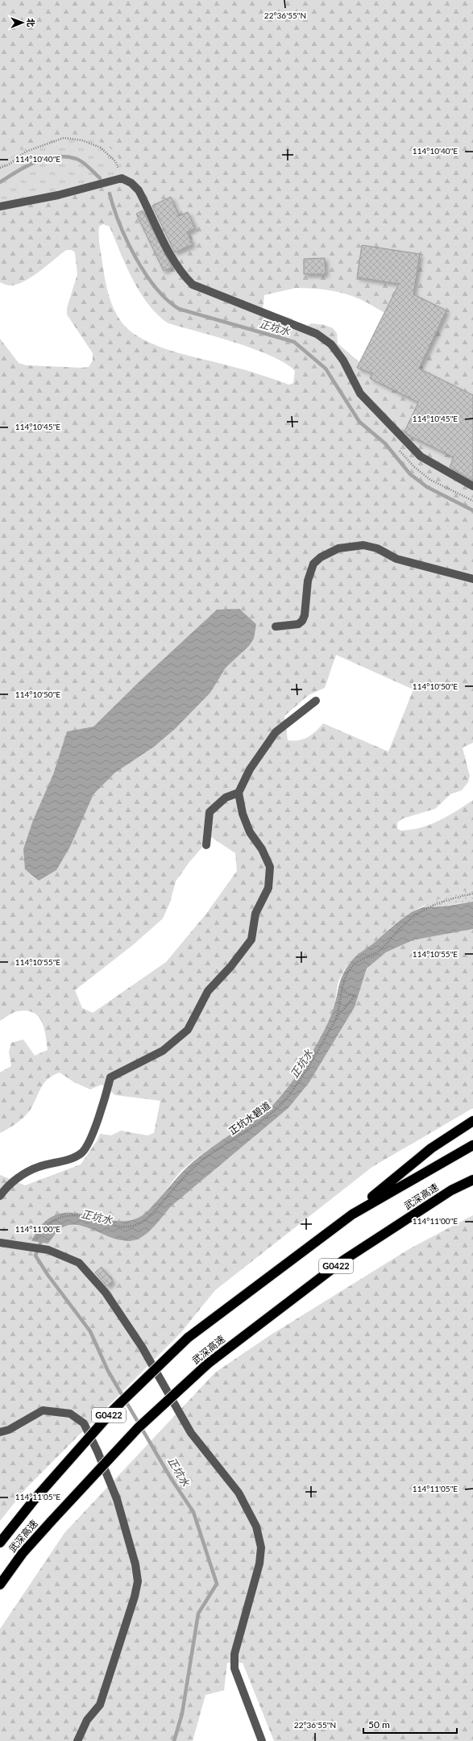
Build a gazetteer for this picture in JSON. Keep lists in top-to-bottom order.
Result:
{
  "streets": {
    "highway": ["武深高速", "G0422"],
    "path": ["正坑水碧道"]
  },
  "water": ["正坑水"],
  "scale_bar": "50 m",
  "north": "right",
  "coordinates": [
    "22°36'55\"N",
    "114°10'40\"E",
    "114°10'45\"E",
    "114°10'50\"E",
    "114°10'55\"E",
    "114°11'00\"E",
    "114°11'05\"E"
  ]
}
